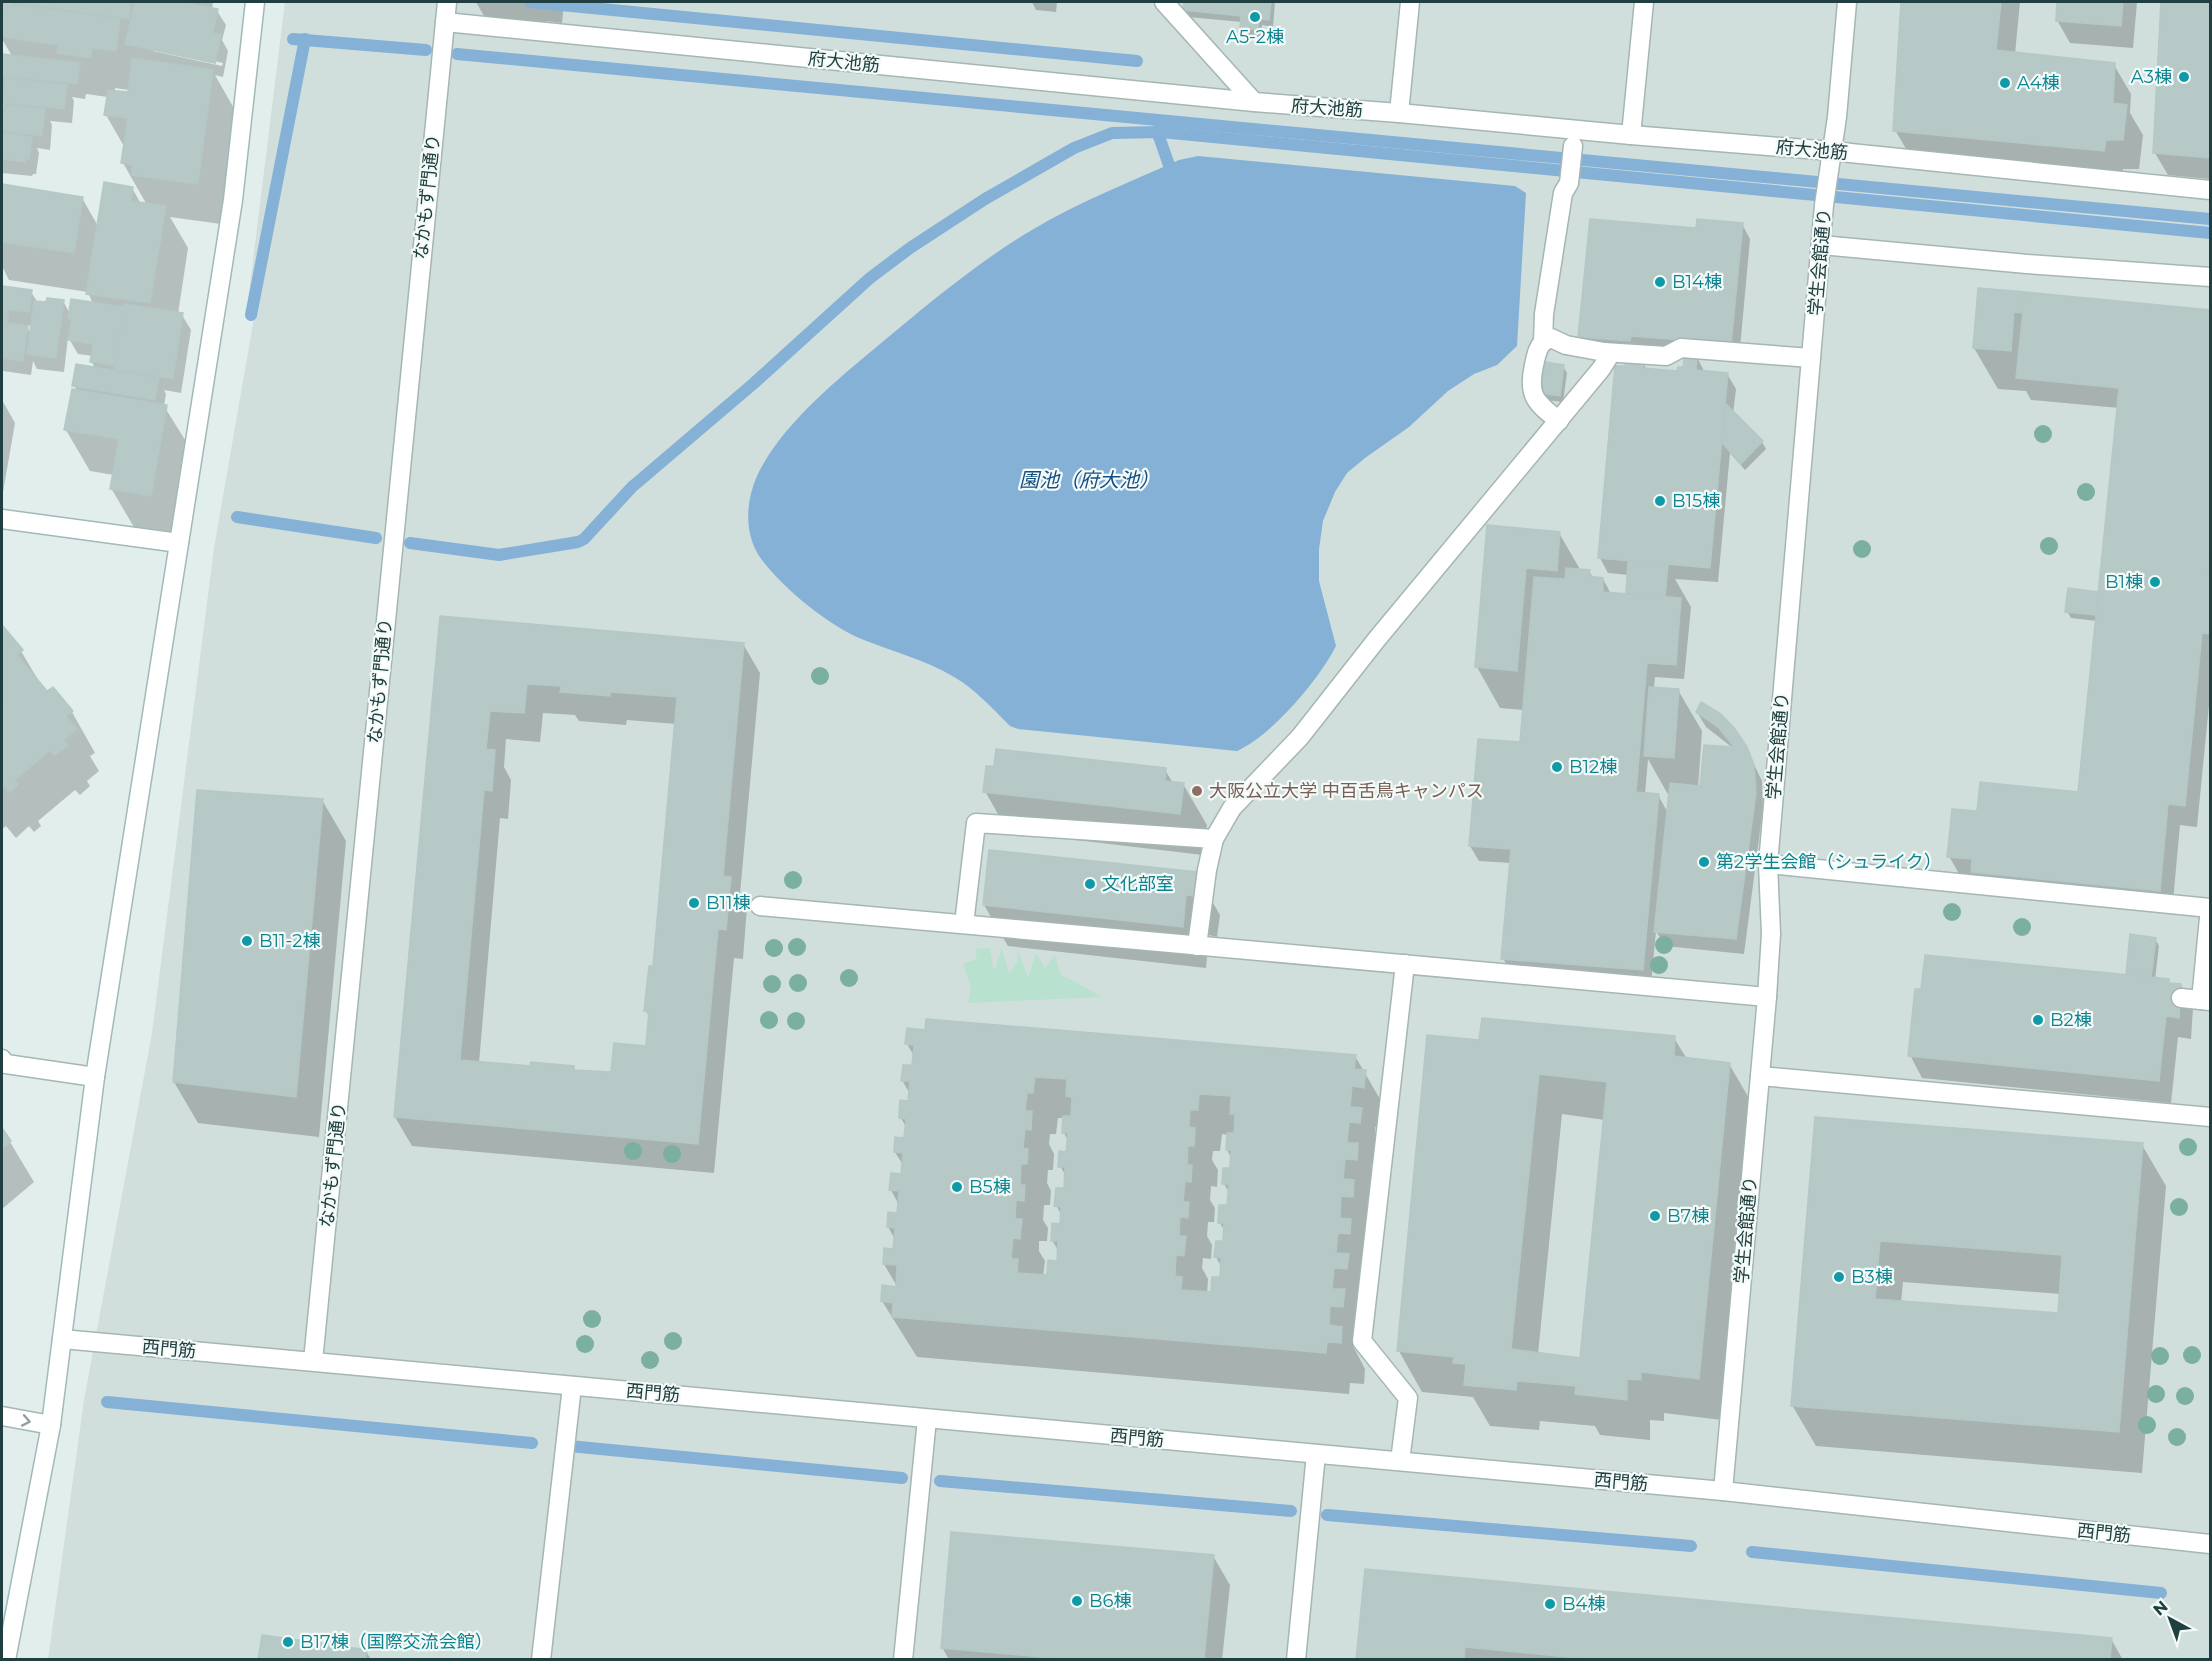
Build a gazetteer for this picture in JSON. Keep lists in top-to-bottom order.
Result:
{
  "streets": {
    "street": [
      "府大池筋",
      "なかもず門通り",
      "学生会館通り",
      "西門筋"
    ]
  },
  "crossings": [
    ["府大池筋", "なかもず門通り"],
    ["府大池筋", "学生会館通り"],
    ["なかもず門通り", "西門筋"],
    ["学生会館通り", "西門筋"]
  ],
  "water": ["園池（府大池）"],
  "places": [
    "A5-2棟",
    "A3棟",
    "A4棟",
    "B14棟",
    "B15棟",
    "B1棟",
    "B12棟",
    "大阪公立大学 中百舌鳥キャンパス",
    "第2学生会館（シュライク）",
    "文化部室",
    "B11棟",
    "B11-2棟",
    "B2棟",
    "B5棟",
    "B7棟",
    "B3棟",
    "B6棟",
    "B4棟",
    "B17棟（国際交流会館）"
  ],
  "north": "top left"
}
